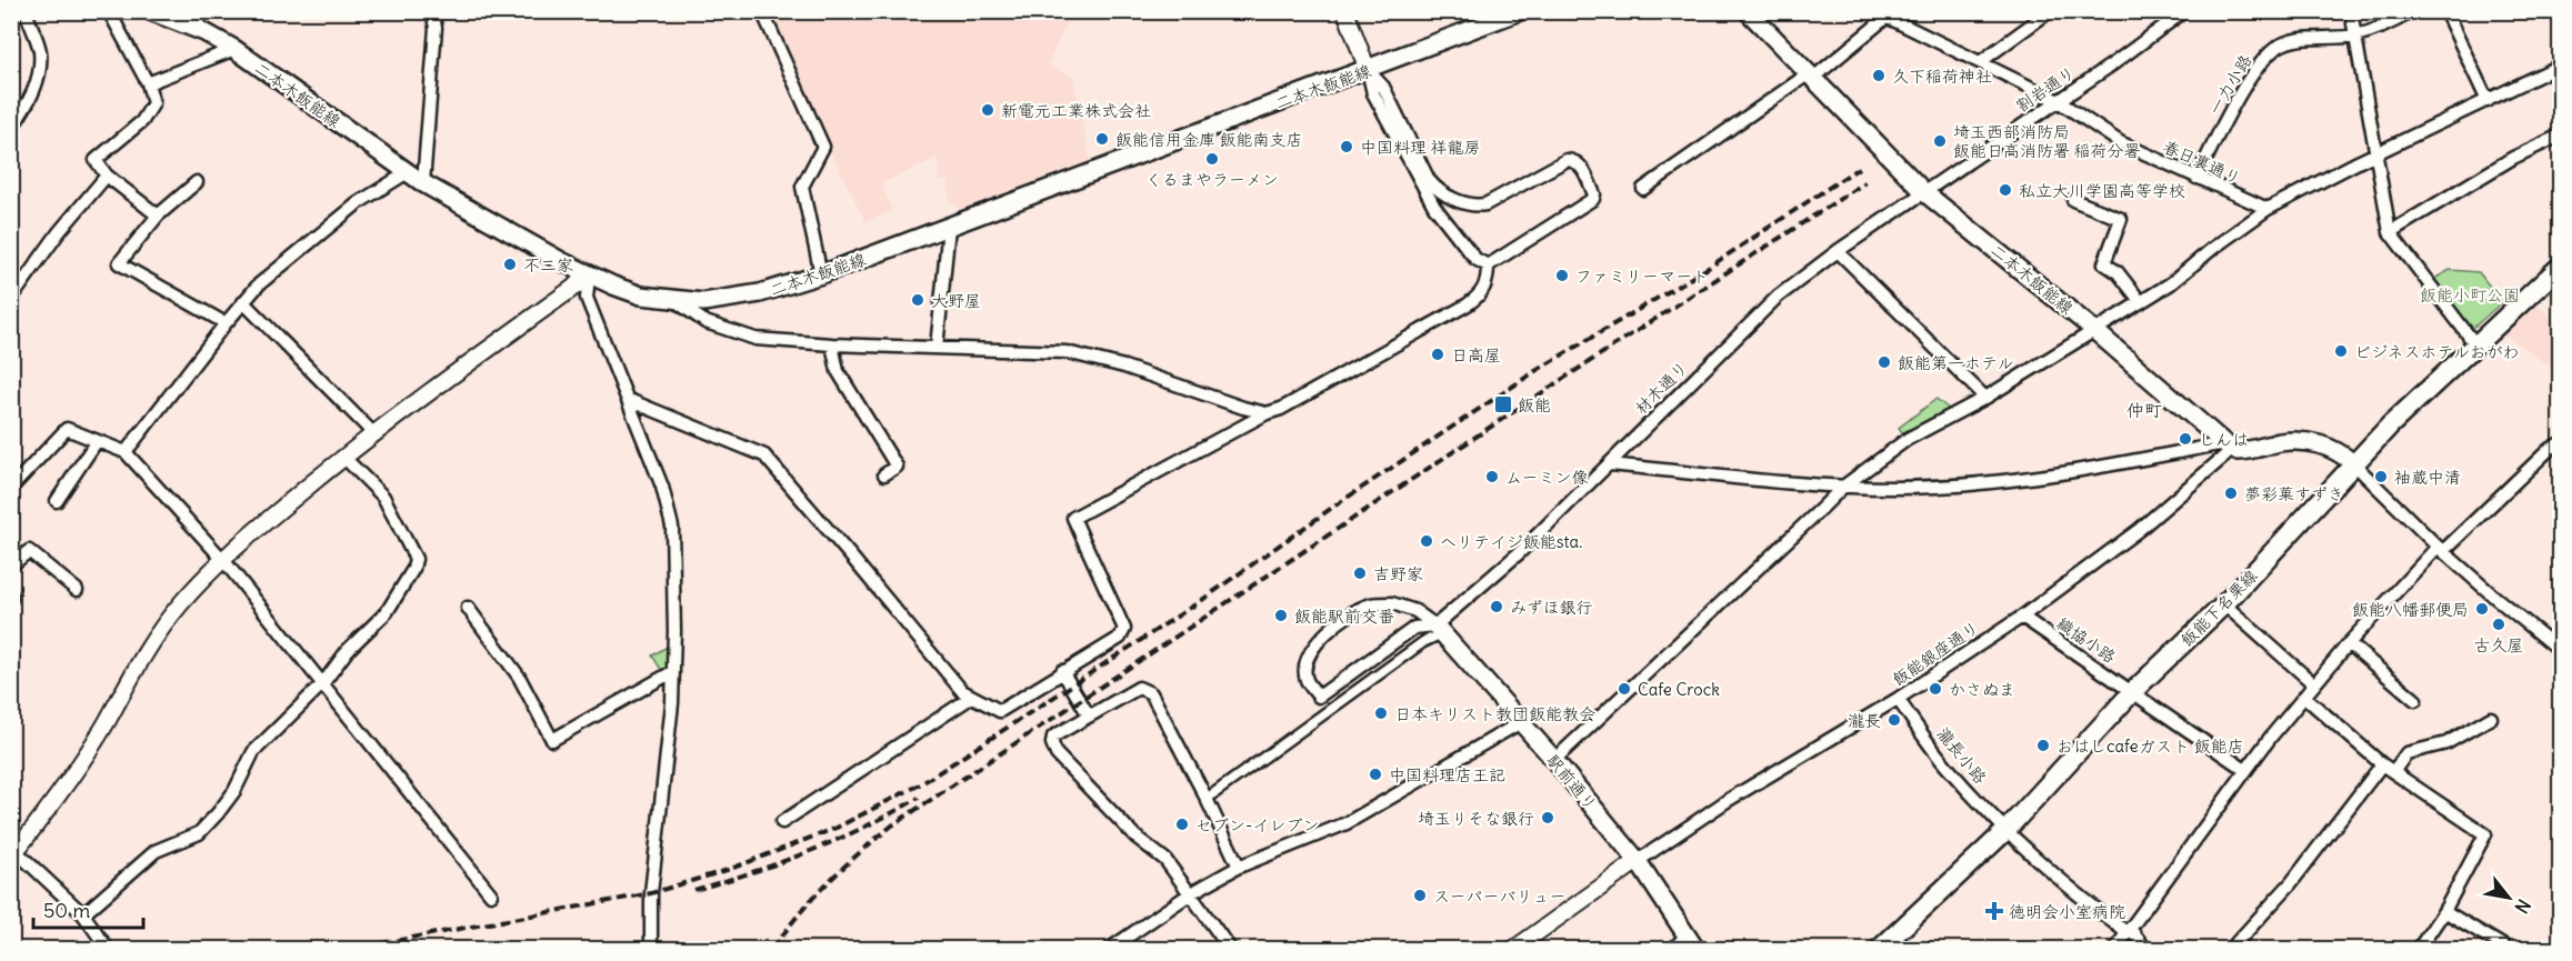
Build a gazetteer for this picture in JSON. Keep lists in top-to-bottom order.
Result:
{
  "streets": {
    "main road": ["二本木飯能線", "飯能下名栗線", "駅前通り"],
    "street": [
      "一力小路",
      "割岩通り",
      "春日裏通り",
      "材木通り",
      "織協小路",
      "飯能銀座通り",
      "瀧長小路"
    ]
  },
  "crossings": [
    ["一力小路", "春日裏通り"],
    ["二本木飯能線", "割岩通り"],
    ["二本木飯能線", "材木通り"],
    ["二本木飯能線", "飯能銀座通り"],
    ["割岩通り", "春日裏通り"],
    ["割岩通り", "材木通り"],
    ["材木通り", "駅前通り"],
    ["飯能下名栗線", "織協小路"],
    ["飯能下名栗線", "瀧長小路"],
    ["織協小路", "飯能銀座通り"],
    ["飯能銀座通り", "瀧長小路"],
    ["飯能銀座通り", "駅前通り"]
  ],
  "districts": ["仲町"],
  "parks": ["飯能小町公園"],
  "places": {
    "other": [
      "久下稲荷神社",
      "新電元工業株式会社",
      "飯能信用金庫 飯能南支店",
      "埼玉西部消防局 飯能日高消防署 稲荷分署",
      "中国料理 祥龍房",
      "くるまやラーメン",
      "私立大川学園高等学校",
      "不二家",
      "ファミリーマート",
      "大野屋",
      "ビジネスホテルおがわ",
      "日高屋",
      "飯能第一ホテル",
      "しんは",
      "ムーミン像",
      "袖蔵中清",
      "夢彩菓すずき",
      "ヘリテイジ飯能sta.",
      "吉野家",
      "みずほ銀行",
      "飯能八幡郵便局",
      "飯能駅前交番",
      "古久屋",
      "Cafe Crock",
      "かさぬま",
      "日本キリスト教団飯能教会",
      "瀧長",
      "おはしcafeガスト 飯能店",
      "中国料理店王記",
      "埼玉りそな銀行",
      "セブン-イレブン",
      "スーパーバリュー"
    ],
    "transit": ["飯能"],
    "health": ["徳明会小室病院"]
  },
  "scale_bar": "50 m",
  "north": "bottom right"
}
